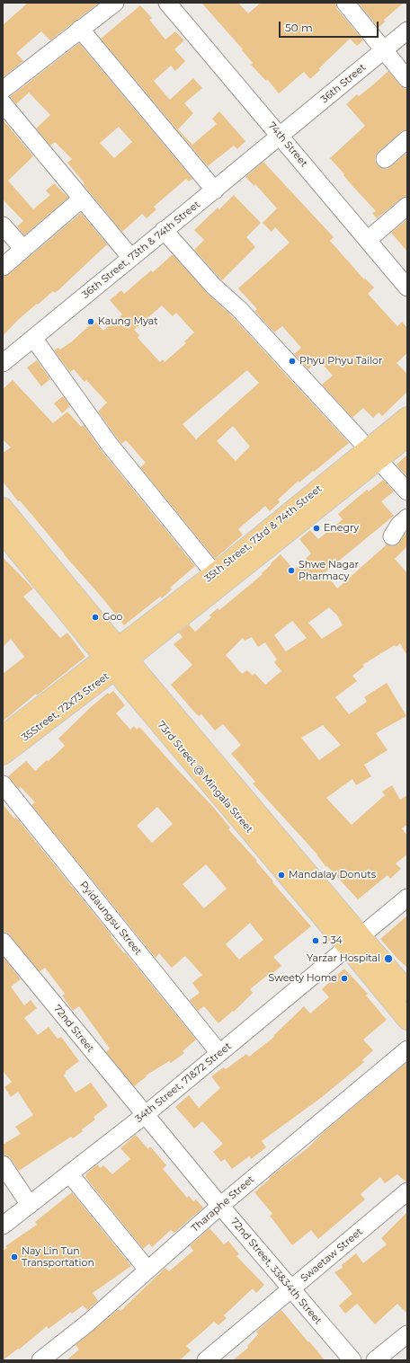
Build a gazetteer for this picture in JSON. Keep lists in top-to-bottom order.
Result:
{
  "streets": {
    "main road": ["35th Street, 73rd & 74th Street", "35Street, 72x73 Street", "73rd Street @ Mingala Street"],
    "street": [
      "36th Street",
      "74th Street",
      "36th Street, 73th & 74th Street",
      "Pyidaungsu Street",
      "72nd Street",
      "34th Street, 71&72 Street",
      "Tharaphe Street",
      "Swaetaw Street",
      "72nd Street, 33&34th Street"
    ]
  },
  "crossings": [
    ["36th Street", "74th Street"],
    ["36th Street", "36th Street, 73th & 74th Street"],
    ["74th Street", "36th Street, 73th & 74th Street"],
    ["35th Street, 73rd & 74th Street", "35Street, 72x73 Street"],
    ["35th Street, 73rd & 74th Street", "73rd Street @ Mingala Street"],
    ["35Street, 72x73 Street", "73rd Street @ Mingala Street"],
    ["73rd Street @ Mingala Street", "34th Street, 71&72 Street"],
    ["Pyidaungsu Street", "34th Street, 71&72 Street"],
    ["72nd Street", "34th Street, 71&72 Street"],
    ["72nd Street", "72nd Street, 33&34th Street"],
    ["34th Street, 71&72 Street", "72nd Street, 33&34th Street"],
    ["Tharaphe Street", "72nd Street, 33&34th Street"],
    ["Swaetaw Street", "72nd Street, 33&34th Street"]
  ],
  "places": [
    "Kaung Myat",
    "Phyu Phyu Tailor",
    "Enegry",
    "Shwe Nagar Pharmacy",
    "Goo",
    "Mandalay Donuts",
    "J 34",
    "Yarzar Hospital",
    "Sweety Home",
    "Nay Lin Tun Transportation"
  ],
  "scale_bar": "50 m"
}
